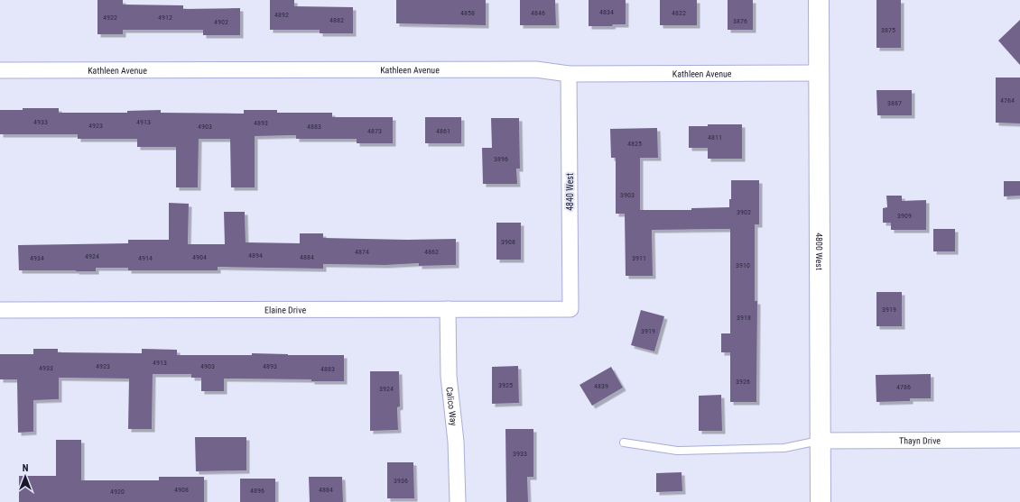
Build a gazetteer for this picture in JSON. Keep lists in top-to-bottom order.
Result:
{
  "streets": {
    "main road": ["4800 West"],
    "street": [
      "Kathleen Avenue",
      "4840 West",
      "Elaine Drive",
      "Calico Way",
      "Thayn Drive"
    ]
  },
  "crossings": [
    ["Kathleen Avenue", "4840 West"],
    ["Kathleen Avenue", "4800 West"],
    ["4840 West", "Elaine Drive"],
    ["4800 West", "Thayn Drive"],
    ["Elaine Drive", "Calico Way"]
  ],
  "house_numbers": [
    "4834",
    "4858",
    "4846",
    "4822",
    "4892",
    "4922",
    "4912",
    "4882",
    "3876",
    "4902",
    "3875",
    "4764",
    "3887",
    "4933",
    "4913",
    "4893",
    "4923",
    "4903",
    "4883",
    "4873",
    "4861",
    "4811",
    "4825",
    "3896",
    "3903",
    "3902",
    "3909",
    "3908",
    "4874",
    "4862",
    "4894",
    "4924",
    "4904",
    "4884",
    "4934",
    "4914",
    "3911",
    "3910",
    "3919",
    "3918",
    "3919",
    "4913",
    "4923",
    "4903",
    "4893",
    "4933",
    "4883",
    "3926",
    "3925",
    "4839",
    "4786",
    "3924",
    "3933",
    "3936",
    "4908",
    "4884",
    "4896",
    "4920"
  ],
  "north": "top"
}
